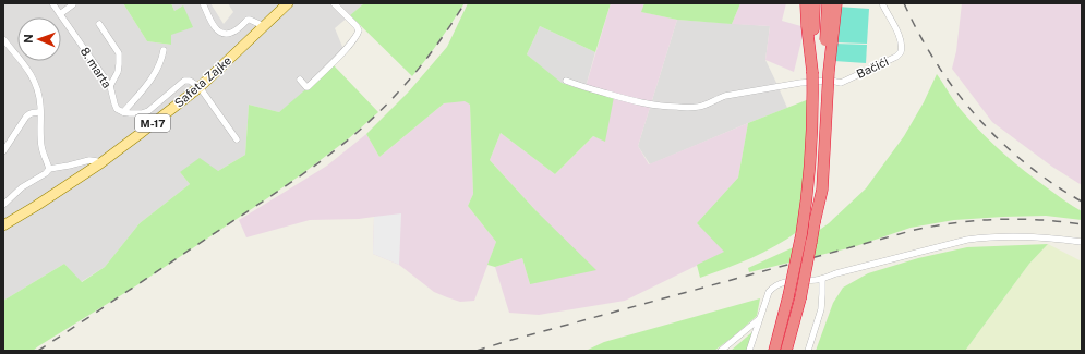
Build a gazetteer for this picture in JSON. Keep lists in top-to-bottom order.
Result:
{
  "streets": {
    "main road": ["Safeta Zajke", "M-17"],
    "street": ["8. marta", "Bačići"]
  },
  "north": "left"
}
